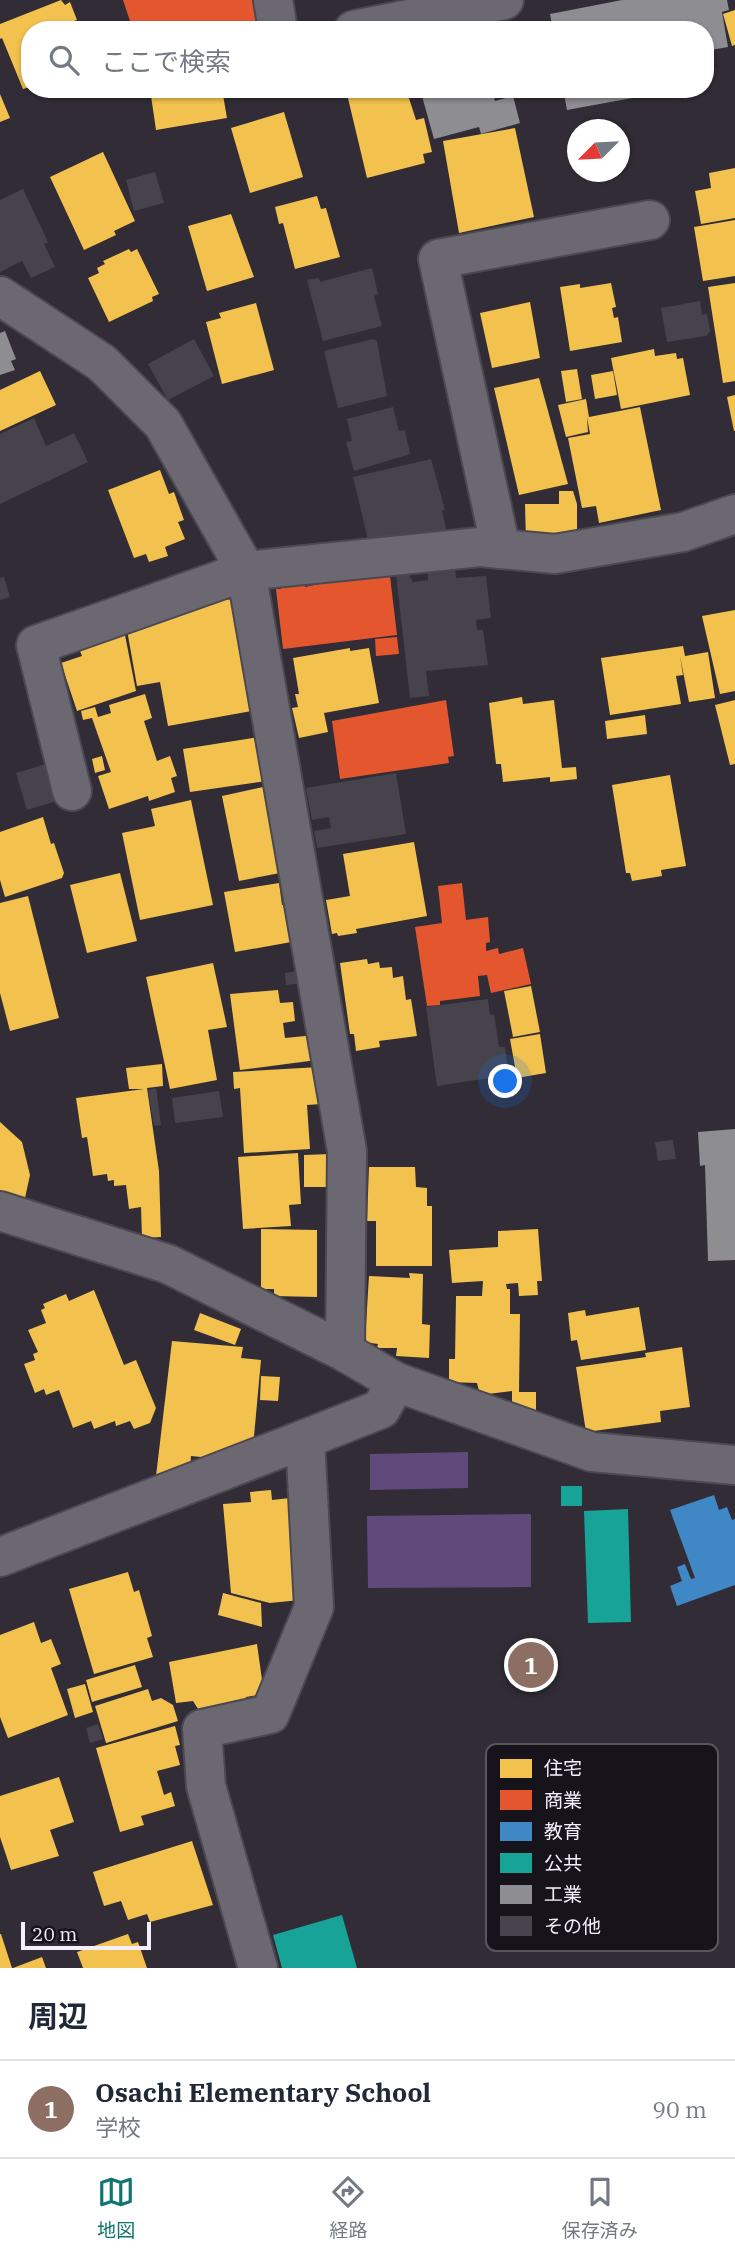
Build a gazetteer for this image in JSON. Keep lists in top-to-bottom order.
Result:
{
  "legend": [
    "住宅",
    "商業",
    "教育",
    "公共",
    "工業",
    "その他"
  ],
  "scale_bar": "20 m",
  "north": "bottom left",
  "page": {
    "search": "ここで検索",
    "pins": "1",
    "scale": "20 m",
    "heading": "周辺",
    "list": [
      {
        "mark": "1",
        "name": "Osachi Elementary School",
        "note": "学校",
        "value": "90 m"
      }
    ],
    "nav": ["地図", "経路", "保存済み"]
  }
}
